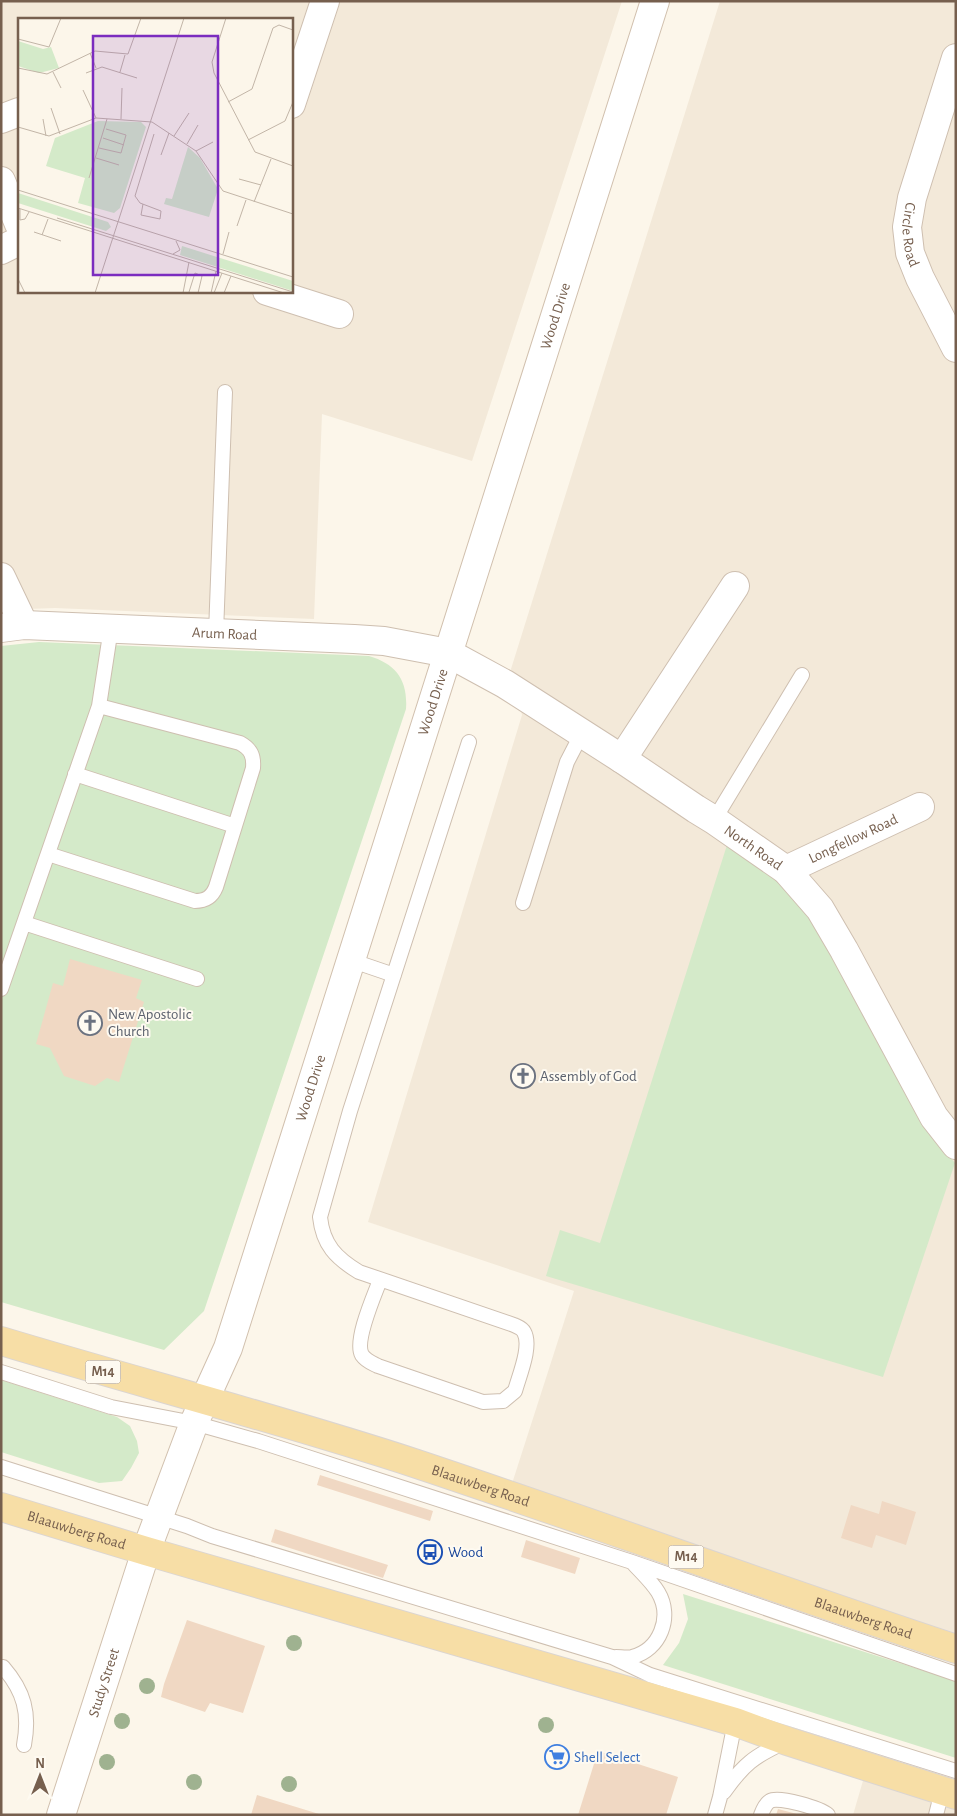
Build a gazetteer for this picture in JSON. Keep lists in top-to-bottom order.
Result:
{
  "streets": {
    "main road": ["M14", "Blaauwberg Road"],
    "street": [
      "Circle Road",
      "Wood Drive",
      "Arum Road",
      "Longfellow Road",
      "North Road",
      "Study Street"
    ]
  },
  "crossings": [
    ["Wood Drive", "Arum Road"],
    ["Wood Drive", "North Road"],
    ["Wood Drive", "Blaauwberg Road"],
    ["Wood Drive", "Study Street"],
    ["Arum Road", "North Road"],
    ["Longfellow Road", "North Road"],
    ["Blaauwberg Road", "Study Street"]
  ],
  "places": {
    "church": ["New Apostolic Church", "Assembly of God"],
    "bus stop": ["Wood"],
    "supermarket": ["Shell Select"]
  },
  "north": "top"
}
